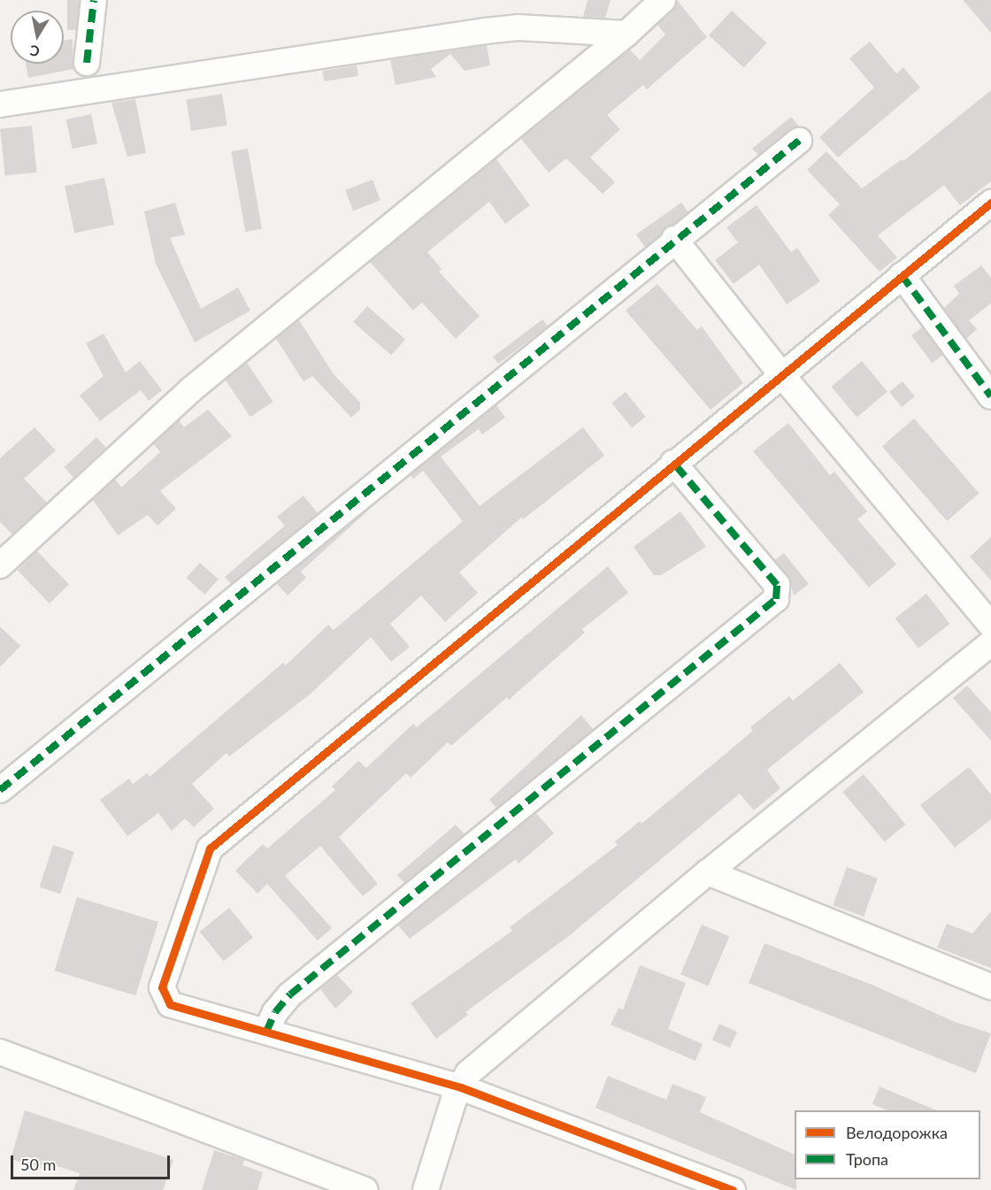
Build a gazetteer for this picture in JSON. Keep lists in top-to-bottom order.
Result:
{
  "legend": ["Велодорожка", "Тропа"],
  "scale_bar": "50 m",
  "north": "bottom"
}
